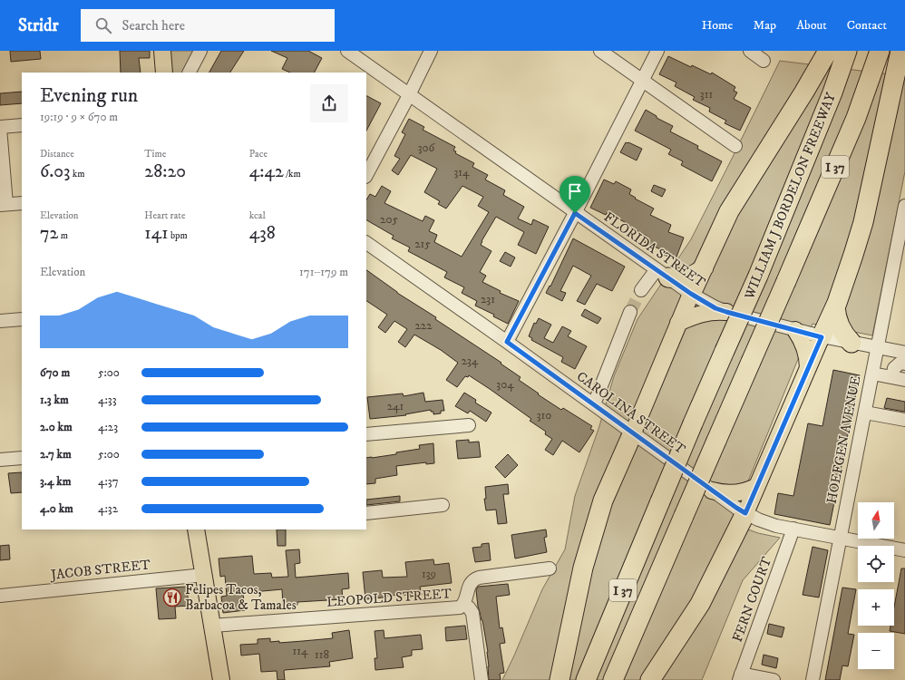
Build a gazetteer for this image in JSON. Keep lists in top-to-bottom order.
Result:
{
  "streets": {
    "highway": ["I 37", "WILLIAM J BORDELON FREEWAY"],
    "street": [
      "FLORIDA STREET",
      "CAROLINA STREET",
      "HOEFGEN AVENUE",
      "JACOB STREET",
      "LEOPOLD STREET",
      "FERN COURT"
    ]
  },
  "crossings": [
    ["FLORIDA STREET", "HOEFGEN AVENUE"],
    ["CAROLINA STREET", "HOEFGEN AVENUE"],
    ["CAROLINA STREET", "FERN COURT"]
  ],
  "places": {
    "restaurant": ["Felipes Tacos, Barbacoa & Tamales"]
  },
  "house_numbers": [
    "311",
    "306",
    "314",
    "205",
    "215",
    "231",
    "222",
    "234",
    "304",
    "241",
    "310",
    "139",
    "114",
    "118"
  ],
  "north": "top",
  "page": {
    "header": "Stridr",
    "search": "Search here",
    "nav": [
      "Home",
      "Map",
      "About",
      "Contact"
    ],
    "heading": ["Evening run", "19:19 · 9 × 670 m"],
    "stats": [
      ["Distance", "6.03 km"],
      ["Time", "28:20"],
      ["Pace", "4:42 /km"],
      ["Elevation", "72 m"],
      ["Heart rate", "141 bpm"],
      ["kcal", "438"]
    ],
    "chart": ["Elevation", "171–179 m"],
    "list": [
      {
        "name": "670 m",
        "note": "5:00"
      },
      {
        "name": "1.3 km",
        "note": "4:33"
      },
      {
        "name": "2.0 km",
        "note": "4:23"
      },
      {
        "name": "2.7 km",
        "note": "5:00"
      },
      {
        "name": "3.4 km",
        "note": "4:37"
      },
      {
        "name": "4.0 km",
        "note": "4:32"
      }
    ],
    "map_buttons": ["+", "−"]
  }
}
